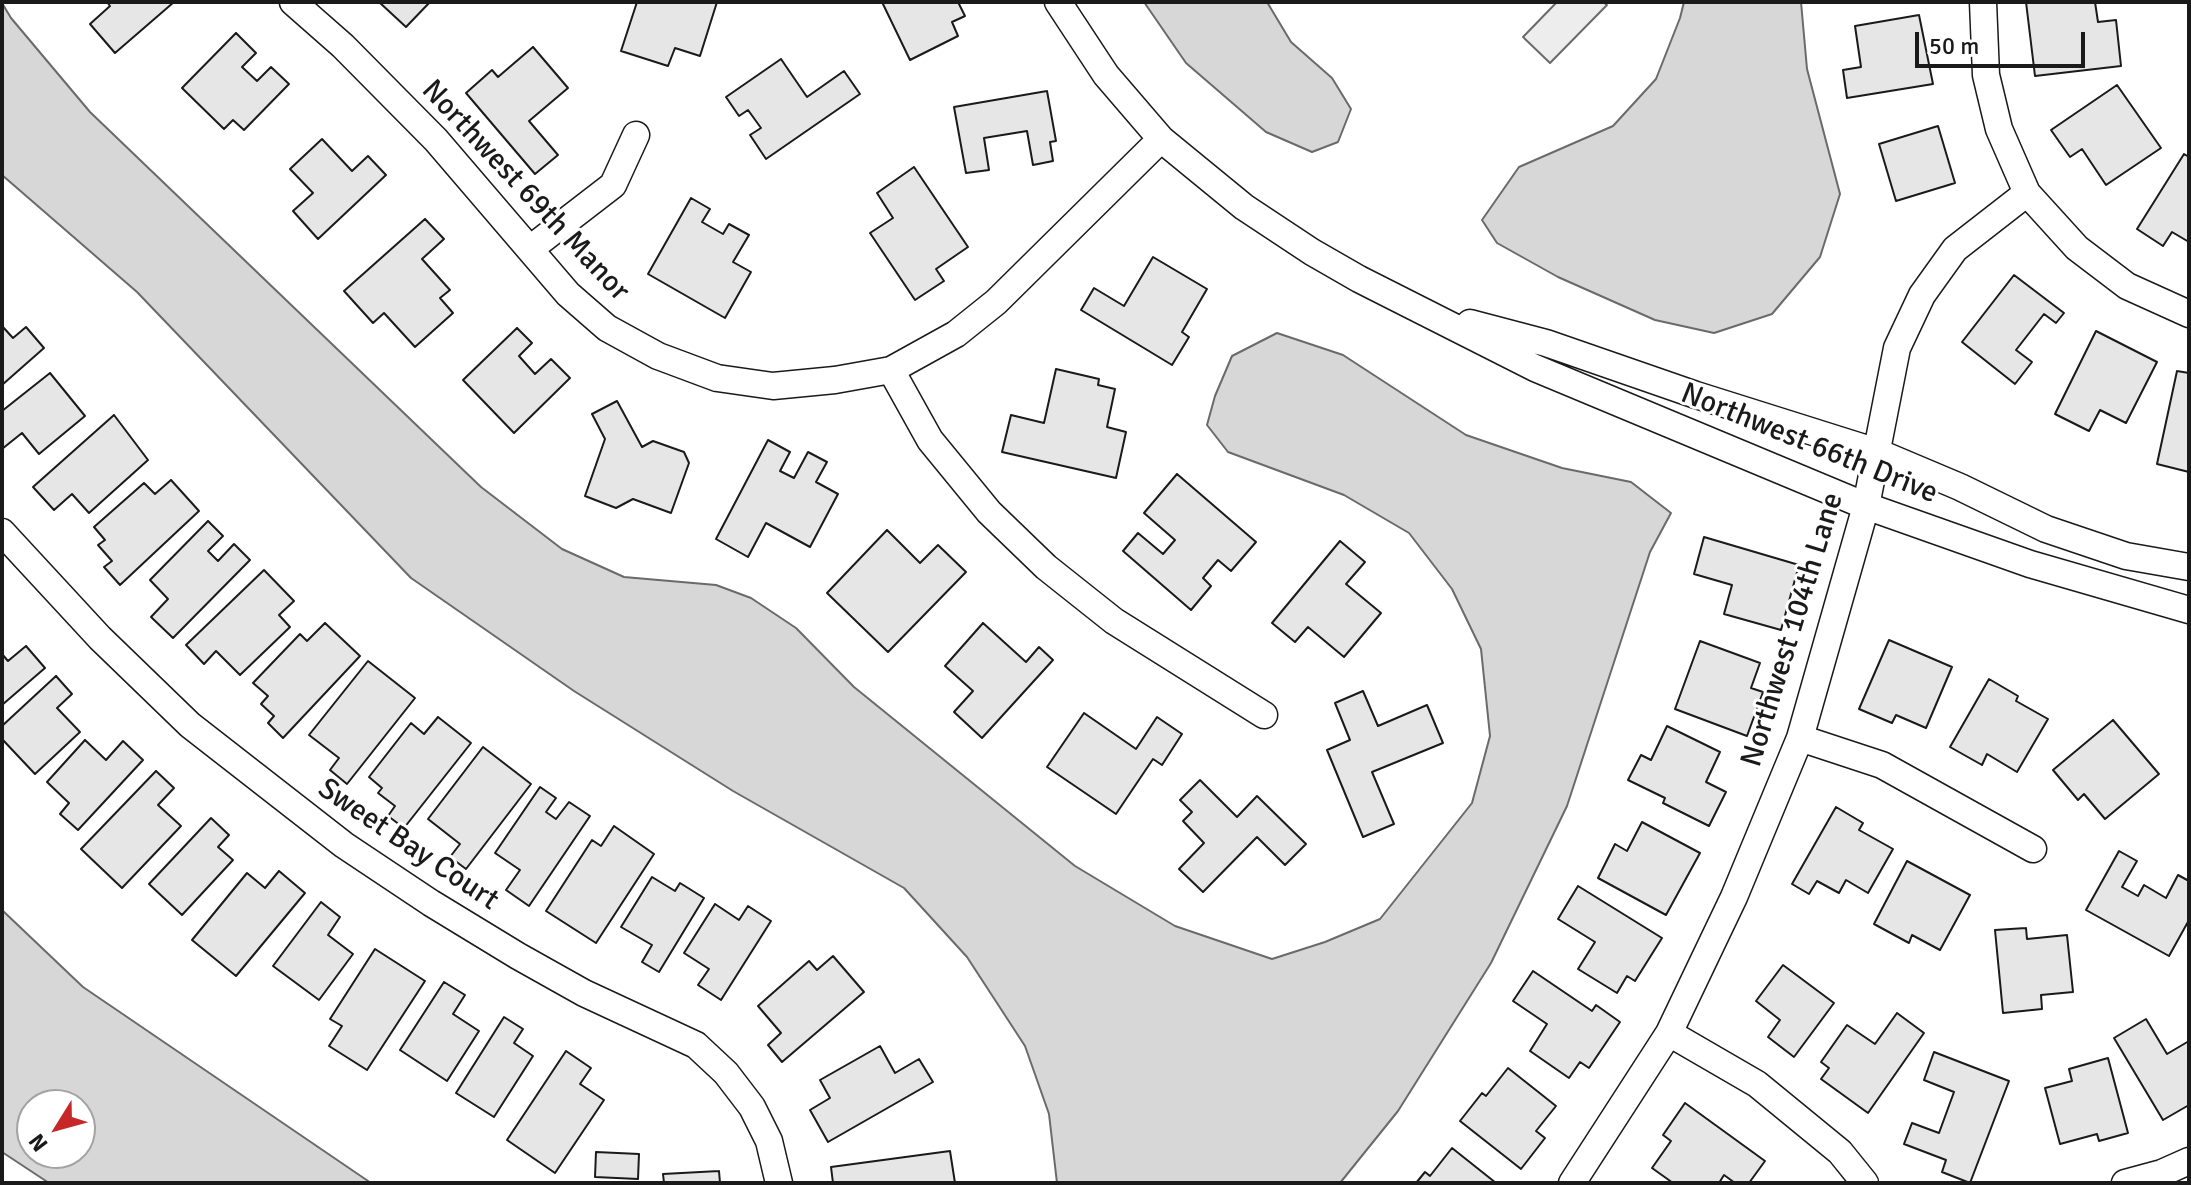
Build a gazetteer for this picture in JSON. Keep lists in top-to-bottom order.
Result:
{
  "streets": {
    "street": [
      "Northwest 69th Manor",
      "Northwest 66th Drive",
      "Northwest 104th Lane",
      "Sweet Bay Court"
    ]
  },
  "crossings": [
    ["Northwest 69th Manor", "Northwest 66th Drive"],
    ["Northwest 66th Drive", "Northwest 104th Lane"]
  ],
  "scale_bar": "50 m",
  "north": "bottom left"
}
